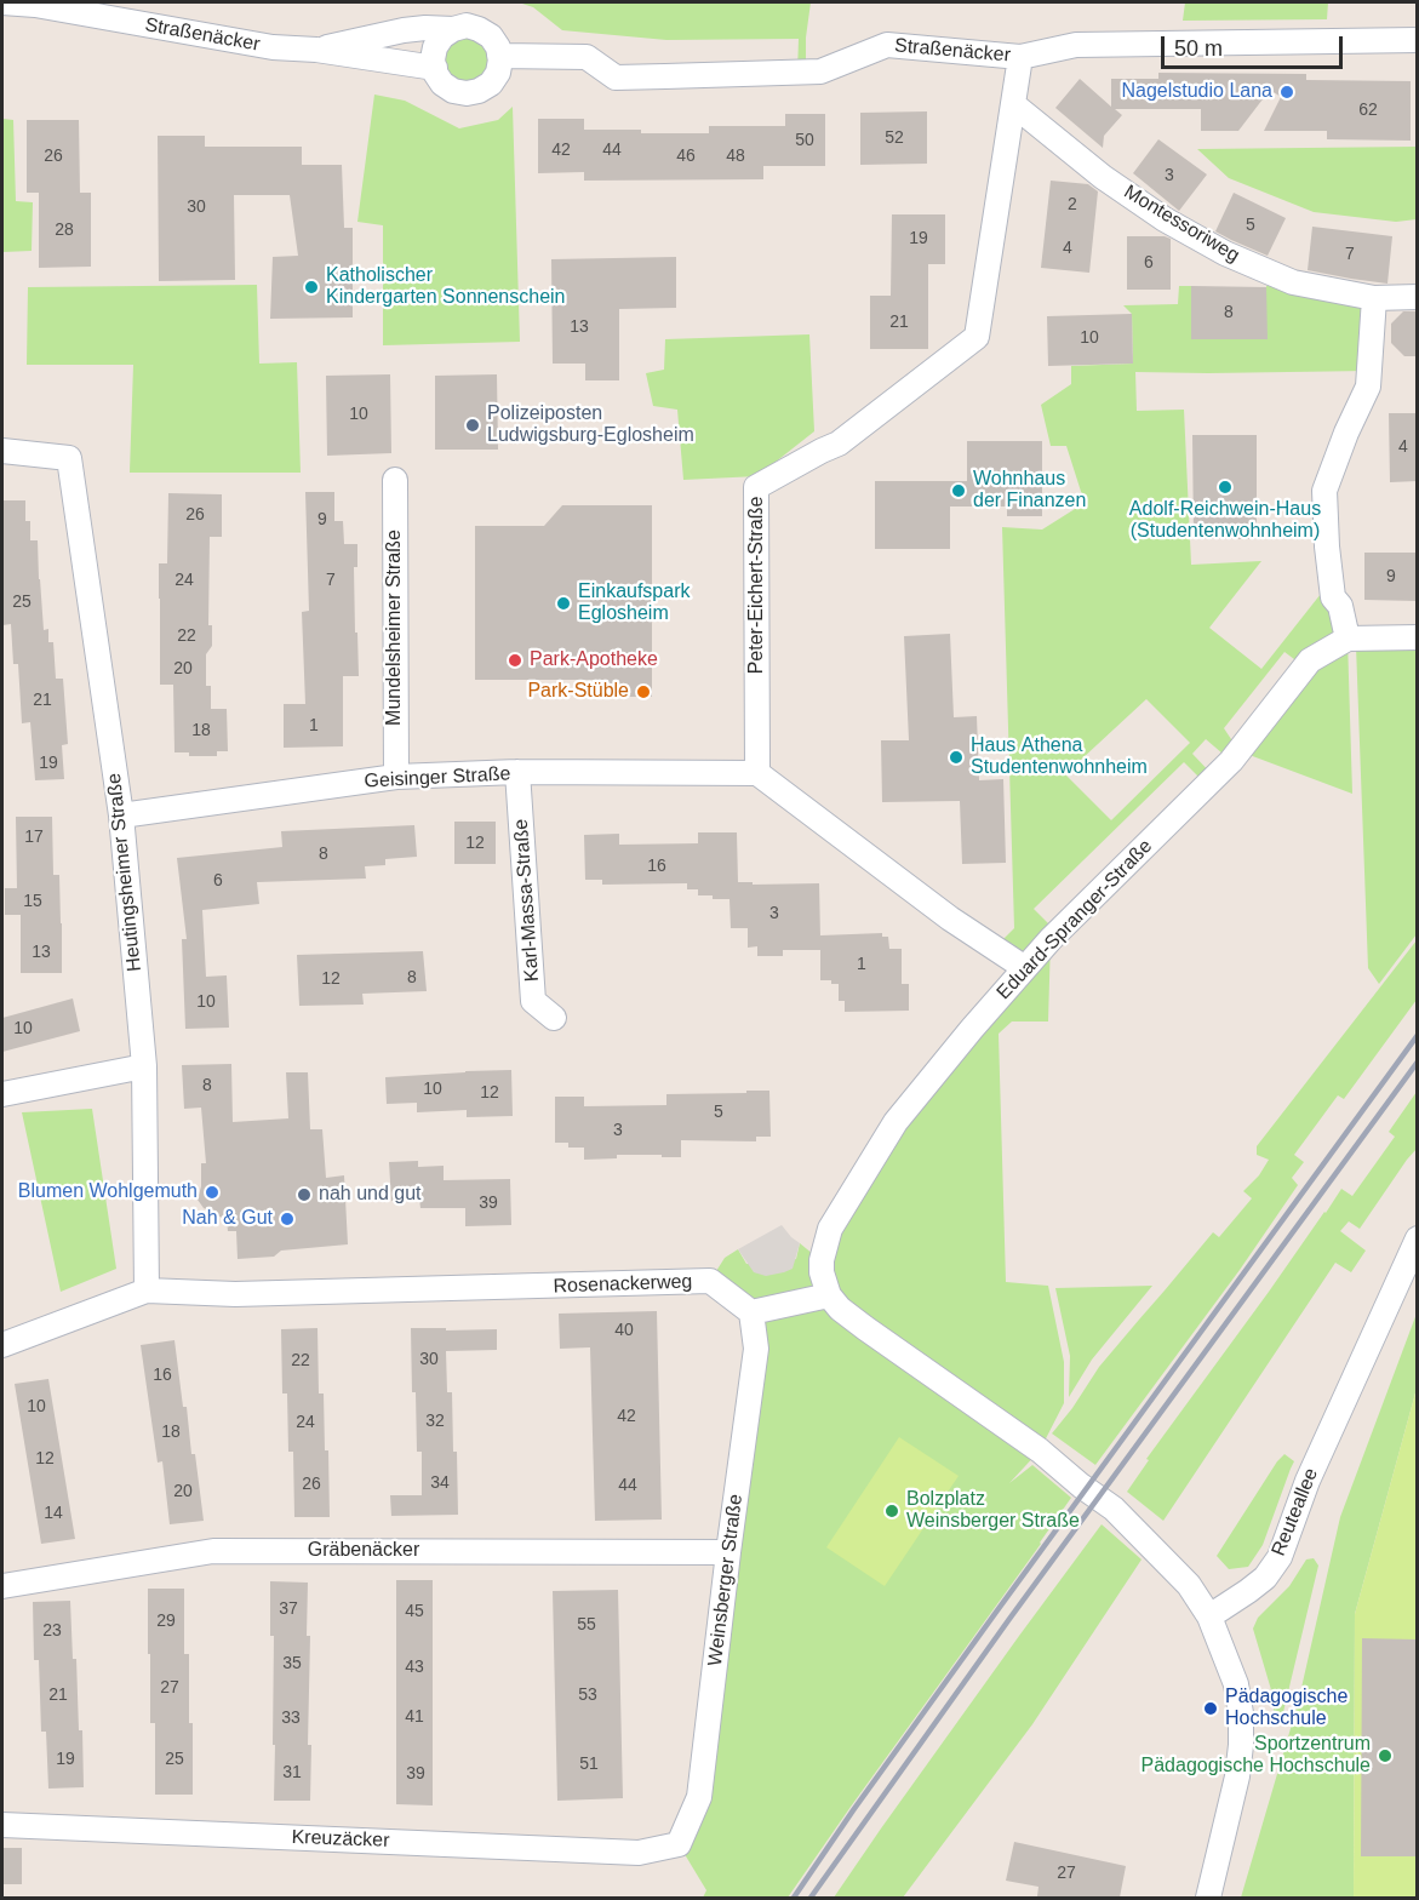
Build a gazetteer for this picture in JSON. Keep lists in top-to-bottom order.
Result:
{
  "streets": {
    "street": [
      "Straßenäcker",
      "Montessoriweg",
      "Peter-Eichert-Straße",
      "Mundelsheimer Straße",
      "Geisinger Straße",
      "Heutingsheimer Straße",
      "Karl-Massa-Straße",
      "Eduard-Spranger-Straße",
      "Rosenackerweg",
      "Reuteallee",
      "Gräbenäcker",
      "Weinsberger Straße",
      "Kreuzäcker"
    ]
  },
  "crossings": [
    ["Straßenäcker", "Peter-Eichert-Straße"],
    ["Montessoriweg", "Peter-Eichert-Straße"],
    ["Peter-Eichert-Straße", "Geisinger Straße"],
    ["Mundelsheimer Straße", "Geisinger Straße"],
    ["Geisinger Straße", "Heutingsheimer Straße"],
    ["Geisinger Straße", "Karl-Massa-Straße"],
    ["Heutingsheimer Straße", "Rosenackerweg"],
    ["Rosenackerweg", "Weinsberger Straße"],
    ["Gräbenäcker", "Weinsberger Straße"],
    ["Weinsberger Straße", "Kreuzäcker"]
  ],
  "places": [
    "Nagelstudio Lana",
    "Katholischer Kindergarten Sonnenschein",
    "Polizeiposten Ludwigsburg-Eglosheim",
    "Adolf-Reichwein-Haus (Studentenwohnheim)",
    "Wohnhaus der Finanzen",
    "Einkaufspark Eglosheim",
    "Park-Apotheke",
    "Park-Stüble",
    "Haus Athena Studentenwohnheim",
    "Blumen Wohlgemuth",
    "nah und gut",
    "Nah & Gut",
    "Bolzplatz Weinsberger Straße",
    "Pädagogische Hochschule",
    "Sportzentrum Pädagogische Hochschule"
  ],
  "house_numbers": [
    "62",
    "52",
    "50",
    "42",
    "44",
    "26",
    "46",
    "48",
    "3",
    "2",
    "30",
    "5",
    "28",
    "19",
    "4",
    "7",
    "6",
    "8",
    "21",
    "13",
    "10",
    "10",
    "4",
    "26",
    "9",
    "9",
    "24",
    "7",
    "25",
    "22",
    "20",
    "21",
    "1",
    "18",
    "19",
    "17",
    "12",
    "8",
    "16",
    "6",
    "15",
    "3",
    "13",
    "1",
    "8",
    "12",
    "10",
    "10",
    "8",
    "10",
    "12",
    "5",
    "3",
    "39",
    "40",
    "30",
    "22",
    "16",
    "10",
    "42",
    "32",
    "24",
    "18",
    "12",
    "34",
    "26",
    "44",
    "20",
    "14",
    "37",
    "45",
    "29",
    "55",
    "23",
    "35",
    "43",
    "27",
    "21",
    "53",
    "41",
    "33",
    "19",
    "25",
    "51",
    "31",
    "39",
    "27"
  ],
  "scale_bar": "50 m"
}
